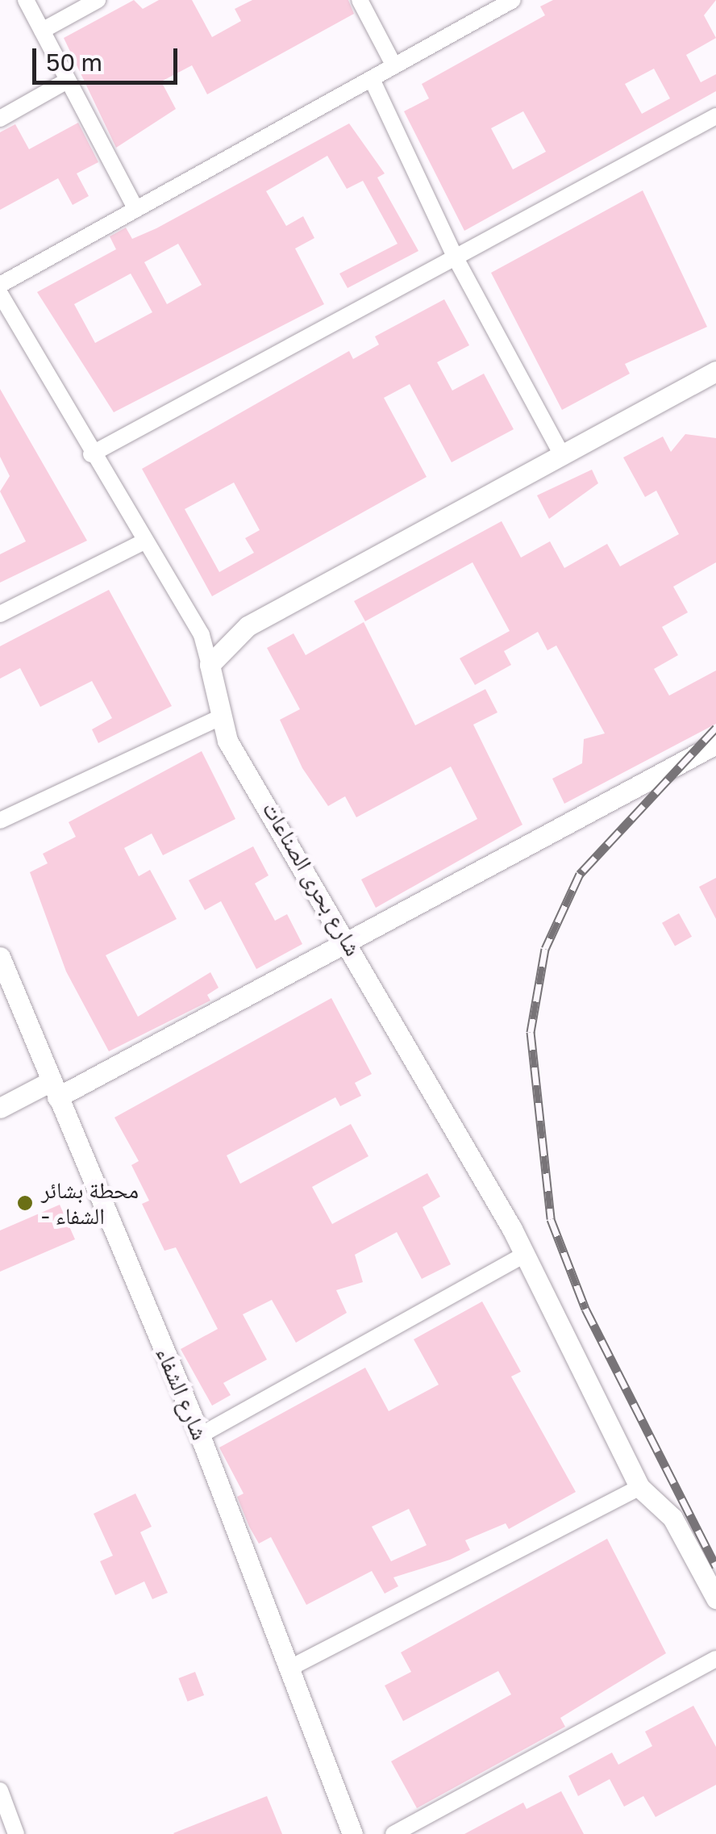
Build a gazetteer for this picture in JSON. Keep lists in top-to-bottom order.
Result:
{
  "streets": {
    "street": ["شارع بحرى الصناعات", "شارع الشفاء"]
  },
  "places": ["محطة بشائر - الشفاء"],
  "scale_bar": "50 m"
}
